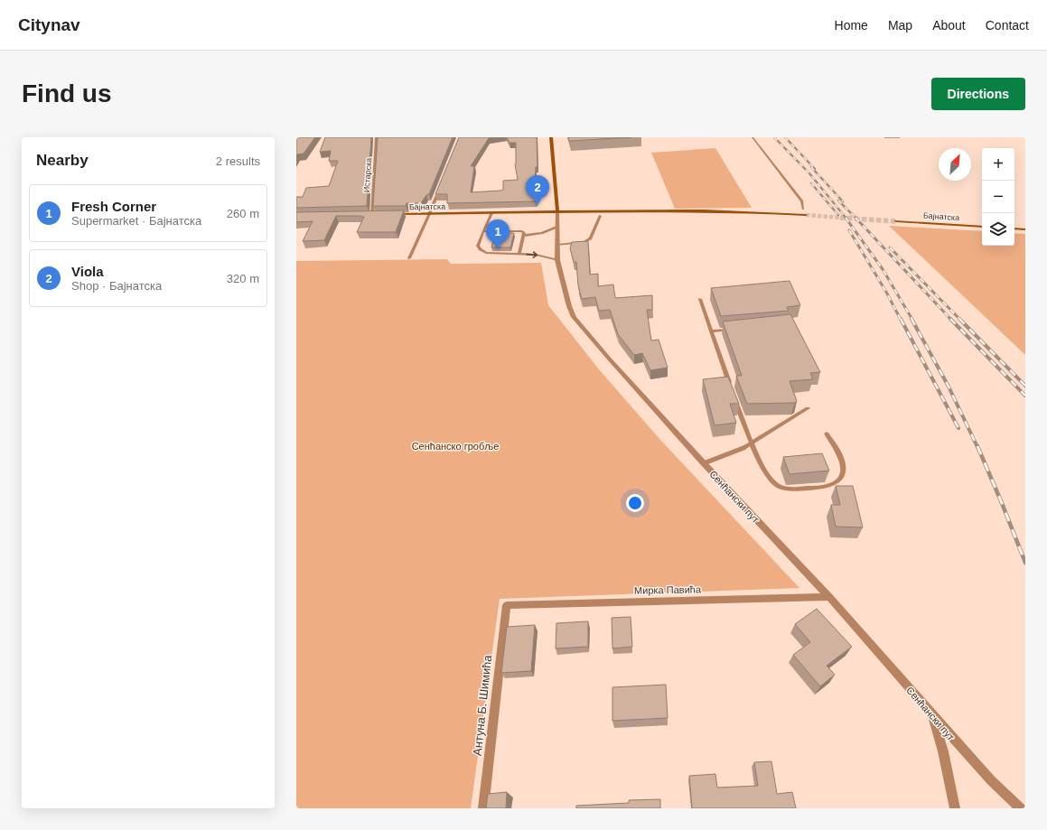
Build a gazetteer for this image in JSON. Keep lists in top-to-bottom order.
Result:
{
  "streets": {
    "main road": ["Бајнатска", "Сенћански пут"],
    "street": ["Истарска", "Мирка Павића", "Антуна Б. Шимића"]
  },
  "crossings": [
    ["Бајнатска", "Сенћански пут"],
    ["Сенћански пут", "Мирка Павића"],
    ["Мирка Павића", "Антуна Б. Шимића"]
  ],
  "parks": ["Сенћанско гробље"],
  "north": "top right",
  "page": {
    "header": "Citynav",
    "nav": [
      "Home",
      "Map",
      "About",
      "Contact"
    ],
    "buttons": "Directions",
    "title": "Find us",
    "heading": ["Nearby", "2 results"],
    "map_buttons": ["+", "−"],
    "pins": ["2", "1"],
    "list": [
      {
        "mark": "1",
        "name": "Fresh Corner",
        "note": "Supermarket · Бајнатска",
        "value": "260 m"
      },
      {
        "mark": "2",
        "name": "Viola",
        "note": "Shop · Бајнатска",
        "value": "320 m"
      }
    ]
  }
}
